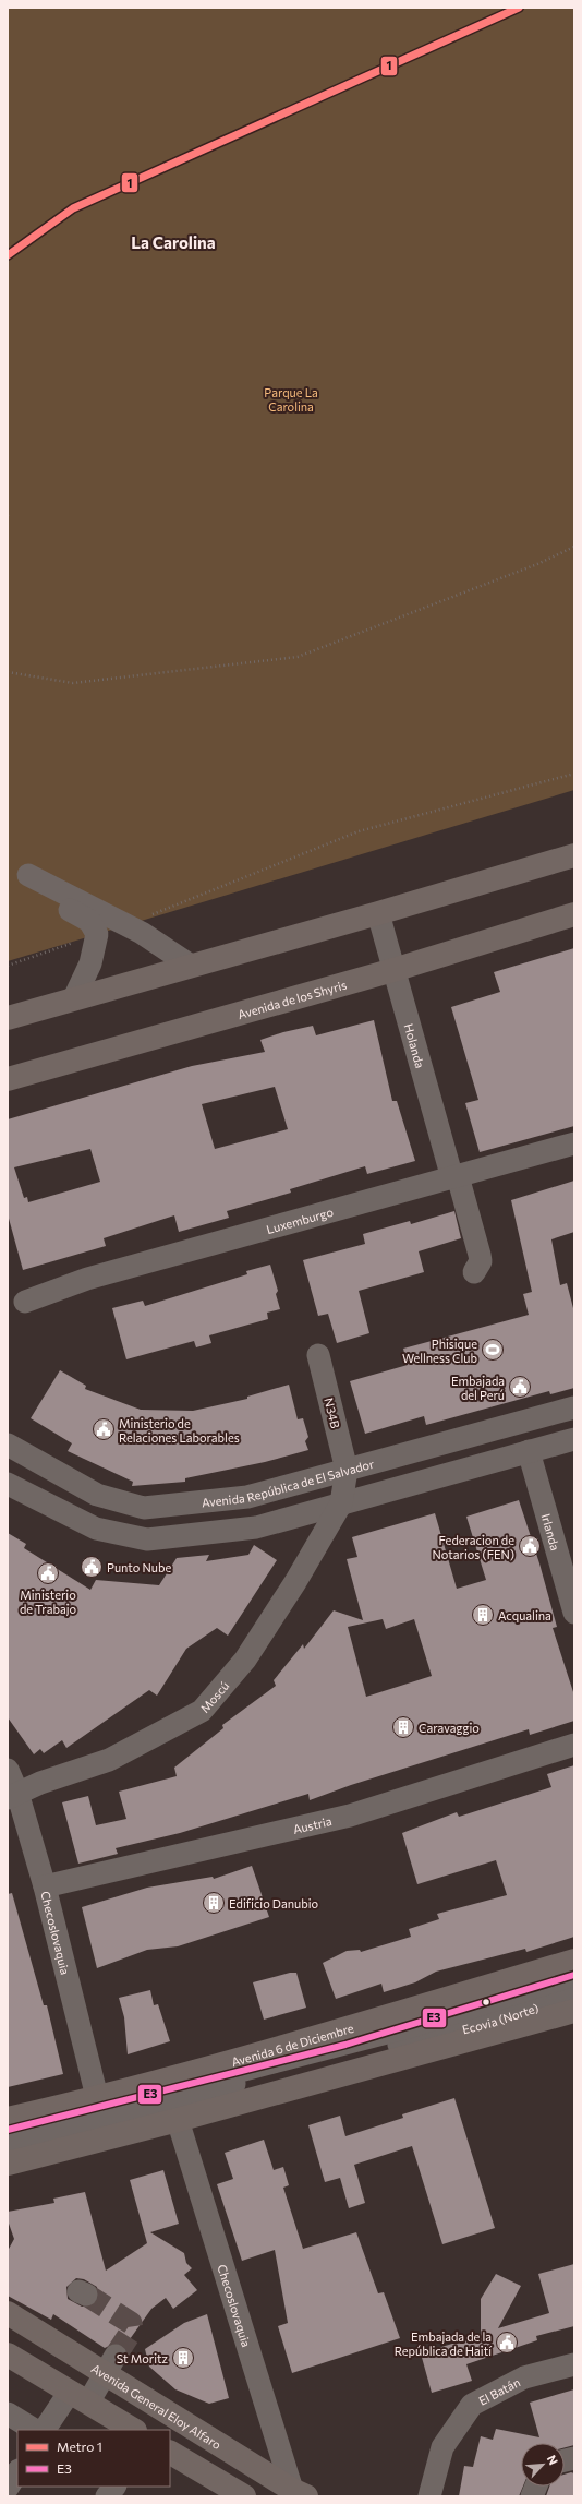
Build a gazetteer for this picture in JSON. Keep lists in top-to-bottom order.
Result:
{
  "streets": {
    "main road": ["Avenida de los Shyris", "Avenida 6 de Diciembre", "Avenida General Eloy Alfaro"],
    "street": [
      "Holanda",
      "Luxemburgo",
      "N34B",
      "Avenida República de El Salvador",
      "Irlanda",
      "Moscú",
      "Austria",
      "Checoslovaquia",
      "Ecovia (Norte)",
      "El Batán"
    ]
  },
  "crossings": [
    ["Avenida de los Shyris", "Holanda"],
    ["Holanda", "Luxemburgo"],
    ["N34B", "Avenida República de El Salvador"],
    ["Moscú", "Checoslovaquia"],
    ["Austria", "Checoslovaquia"],
    ["Checoslovaquia", "Avenida 6 de Diciembre"],
    ["Checoslovaquia", "Avenida General Eloy Alfaro"]
  ],
  "districts": ["La Carolina"],
  "parks": ["Parque La Carolina"],
  "places": {
    "sports": ["Phisique Wellness Club"],
    "public building": [
      "Embajada del Perú",
      "Ministerio de Relaciones Laborables",
      "Federacion de Notarios (FEN)",
      "Punto Nube",
      "Ministerio de Trabajo",
      "Embajada de la República de Haití"
    ],
    "building": [
      "Acqualina",
      "Caravaggio",
      "Edificio Danubio",
      "St Moritz"
    ]
  },
  "lines": ["metro line 1", "transit line E3"],
  "legend": ["Metro 1", "E3"],
  "north": "top right"
}
